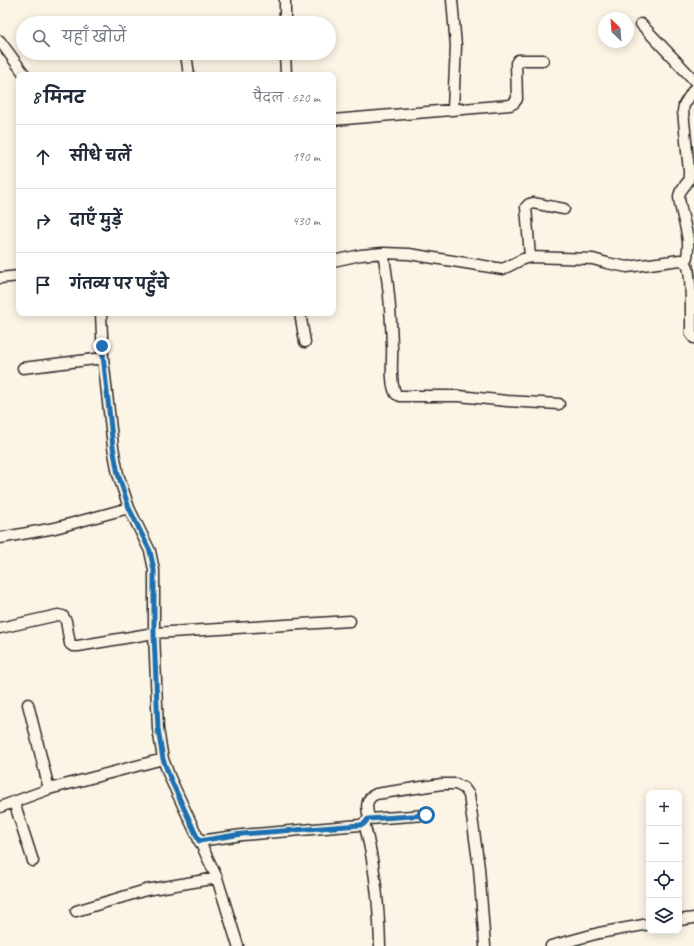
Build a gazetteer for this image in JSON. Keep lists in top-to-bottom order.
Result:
{
  "north": "top left",
  "page": {
    "search": "यहाँ खोजें",
    "heading": ["8 मिनट", "पैदल · 620 m"],
    "list": [
      ["सीधे चलें", "190 m"],
      ["दाएँ मुड़ें", "430 m"],
      "गंतव्य पर पहुँचे"
    ],
    "map_buttons": ["+", "−"]
  }
}
